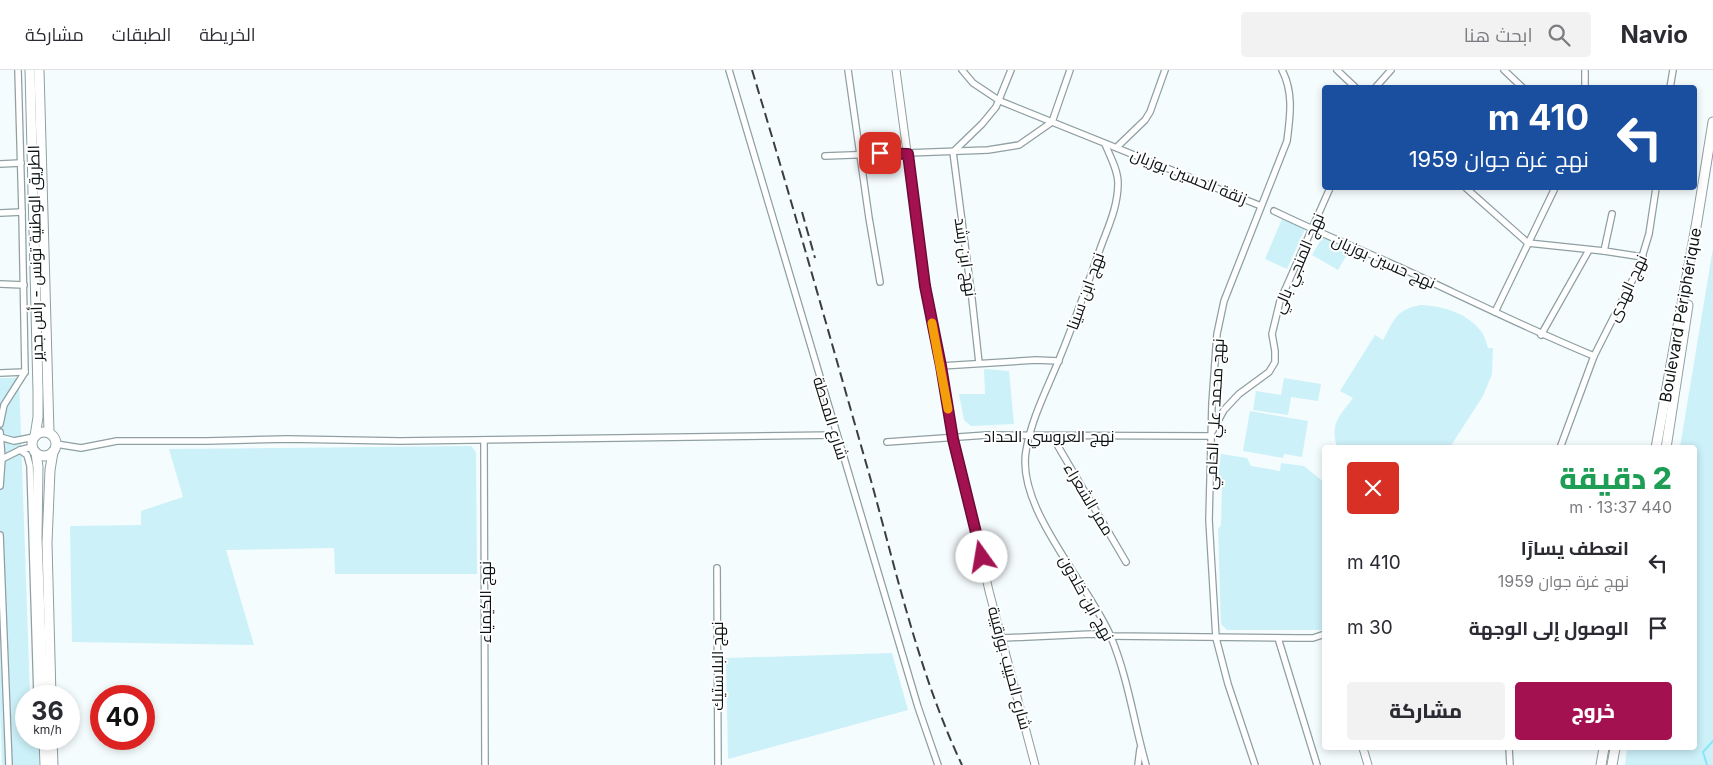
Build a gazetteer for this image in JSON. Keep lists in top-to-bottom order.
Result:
{
  "streets": {
    "main road": ["الطريق الوطنية تونس - رأس جدير", "Boulevard Périphérique"],
    "street": [
      "زنقة الحسين بوزيان",
      "نهج ابن رشد",
      "نهج حسين بوزيان",
      "نهج المنجي بالي",
      "نهج الهدى",
      "نهج ابن سينا",
      "نهج محمد علي الحامي",
      "شارع المحطة",
      "نهج العروسي الحداد",
      "ممر الشعراء",
      "نهج ابن خلدون",
      "نهج الكيمياء",
      "نهج البلاستيك",
      "شارع الحبيب بورقيبة"
    ]
  },
  "crossings": [
    ["زنقة الحسين بوزيان", "نهج ابن سينا"],
    ["زنقة الحسين بوزيان", "نهج محمد علي الحامي"],
    ["نهج حسين بوزيان", "نهج المنجي بالي"],
    ["نهج حسين بوزيان", "نهج الهدى"],
    ["نهج المنجي بالي", "نهج محمد علي الحامي"],
    ["نهج المنجي بالي", "نهج العروسي الحداد"],
    ["نهج ابن سينا", "نهج العروسي الحداد"],
    ["نهج ابن سينا", "نهج ابن خلدون"],
    ["نهج محمد علي الحامي", "نهج العروسي الحداد"],
    ["نهج العروسي الحداد", "ممر الشعراء"],
    ["نهج العروسي الحداد", "نهج ابن خلدون"],
    ["نهج العروسي الحداد", "شارع الحبيب بورقيبة"]
  ],
  "page": {
    "header": "Navio",
    "search": "ابحث هنا",
    "nav": ["الخريطة", "الطبقات", "مشاركة"],
    "turn": ["410 m", "نهج غرة جوان 1959"],
    "heading": ["2 دقيقة", "440 m · 13:37"],
    "list": [
      {
        "name": "انعطف يسارًا",
        "note": "نهج غرة جوان 1959",
        "value": "410 m"
      },
      {
        "name": "الوصول إلى الوجهة",
        "value": "30 m"
      }
    ],
    "buttons": ["خروج", "مشاركة"],
    "speed": "36 km/h",
    "limit": "40"
  }
}
